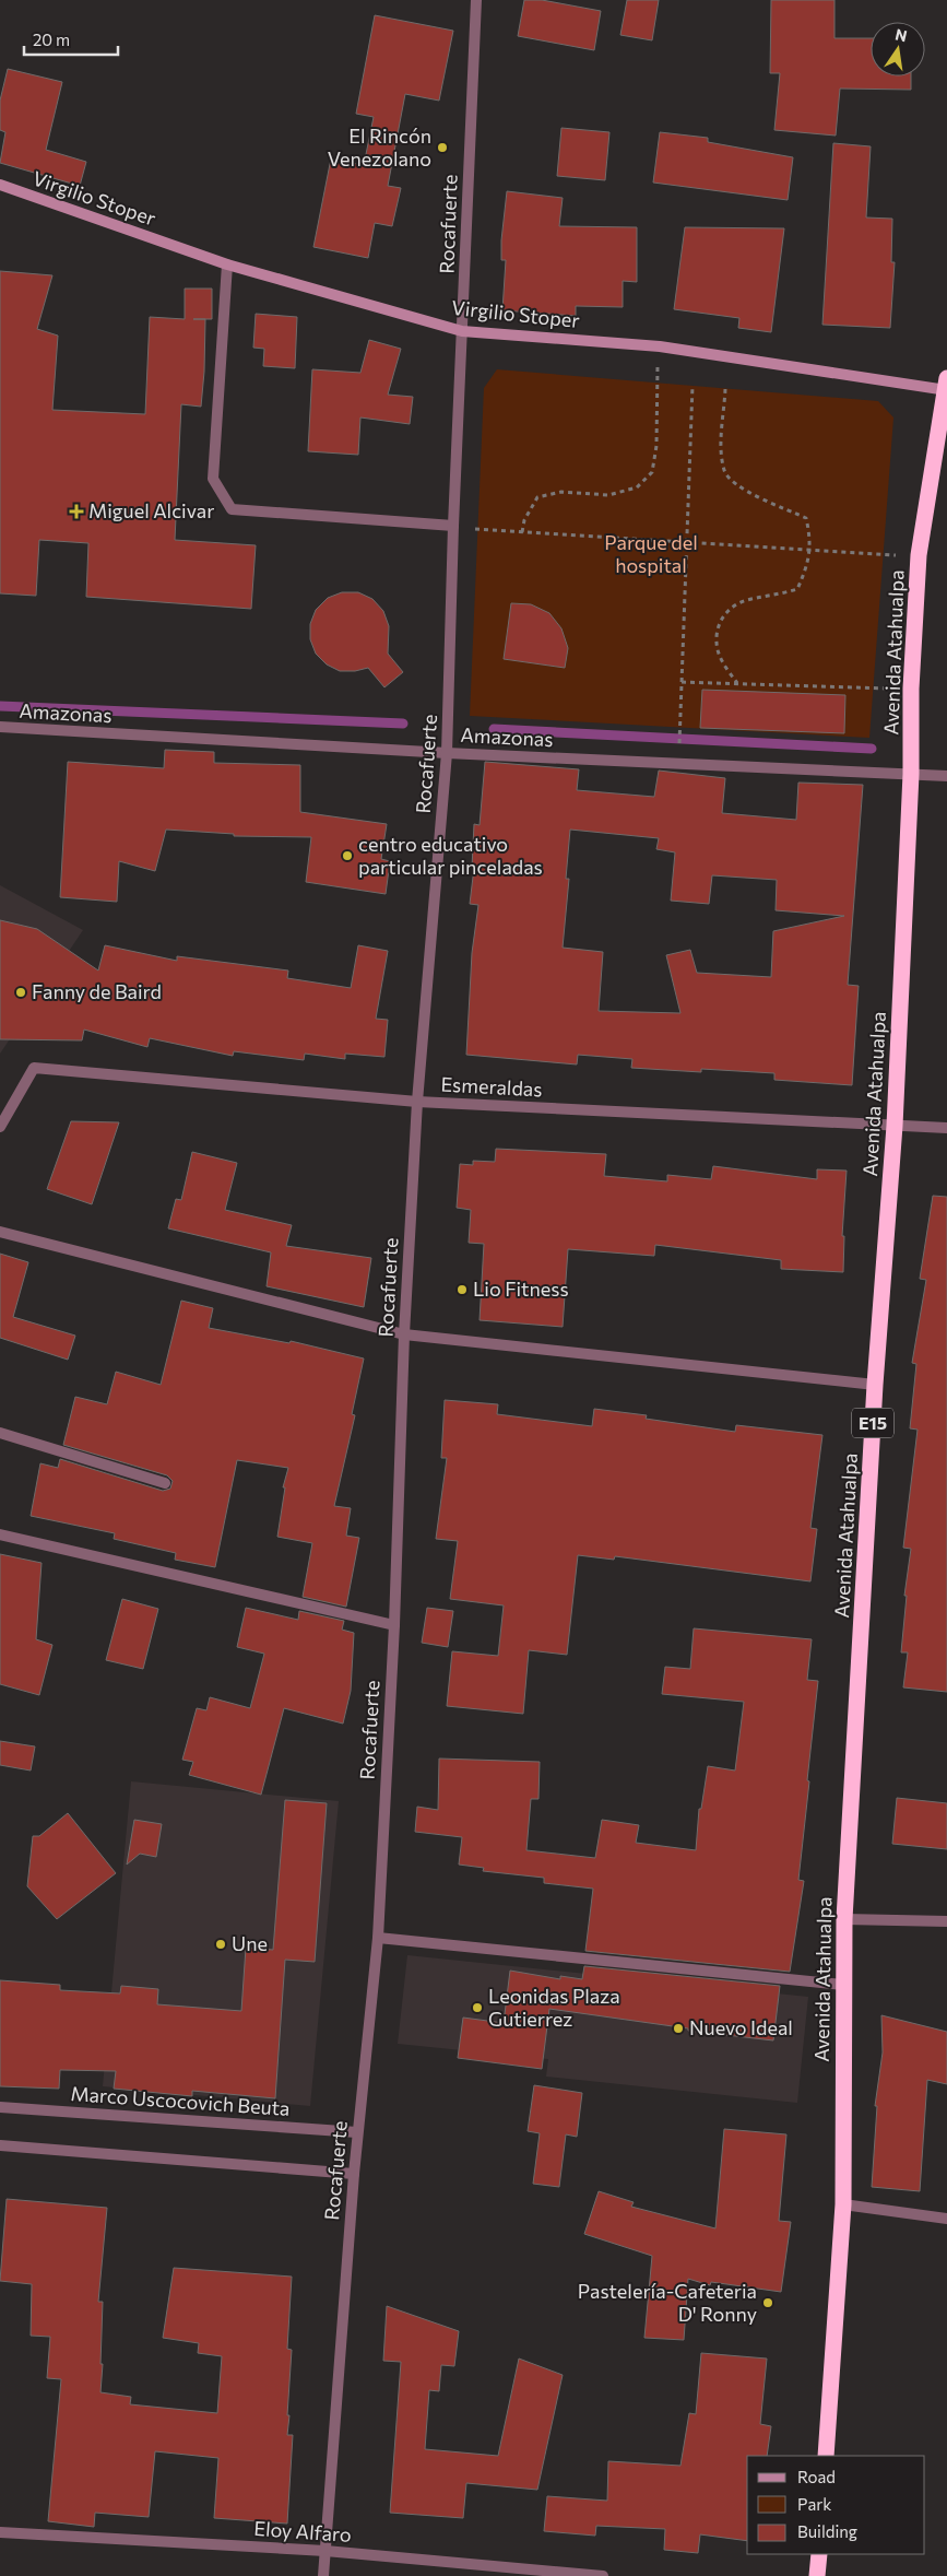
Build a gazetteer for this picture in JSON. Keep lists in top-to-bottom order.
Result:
{
  "streets": {
    "highway": ["Avenida Atahualpa", "E15"],
    "street": [
      "Virgilio Stoper",
      "Rocafuerte",
      "Amazonas",
      "Esmeraldas",
      "Marco Uscocovich Beuta",
      "Eloy Alfaro"
    ]
  },
  "crossings": [
    ["Virgilio Stoper", "Rocafuerte"],
    ["Virgilio Stoper", "Avenida Atahualpa"],
    ["Virgilio Stoper", "E15"],
    ["Rocafuerte", "Amazonas"],
    ["Rocafuerte", "Esmeraldas"],
    ["Rocafuerte", "Marco Uscocovich Beuta"],
    ["Rocafuerte", "Eloy Alfaro"],
    ["Avenida Atahualpa", "Amazonas"],
    ["Avenida Atahualpa", "Esmeraldas"],
    ["Avenida Atahualpa", "E15"]
  ],
  "parks": ["Parque del hospital"],
  "places": {
    "other": [
      "El Rincón Venezolano",
      "centro educativo particular pinceladas",
      "Fanny de Baird",
      "Lio Fitness",
      "Une",
      "Leonidas Plaza Gutierrez",
      "Nuevo Ideal",
      "Pastelería-Cafeteria D' Ronny"
    ],
    "health": ["Miguel Alcivar"]
  },
  "legend": ["Road", "Park", "Building"],
  "scale_bar": "20 m",
  "north": "top"
}
